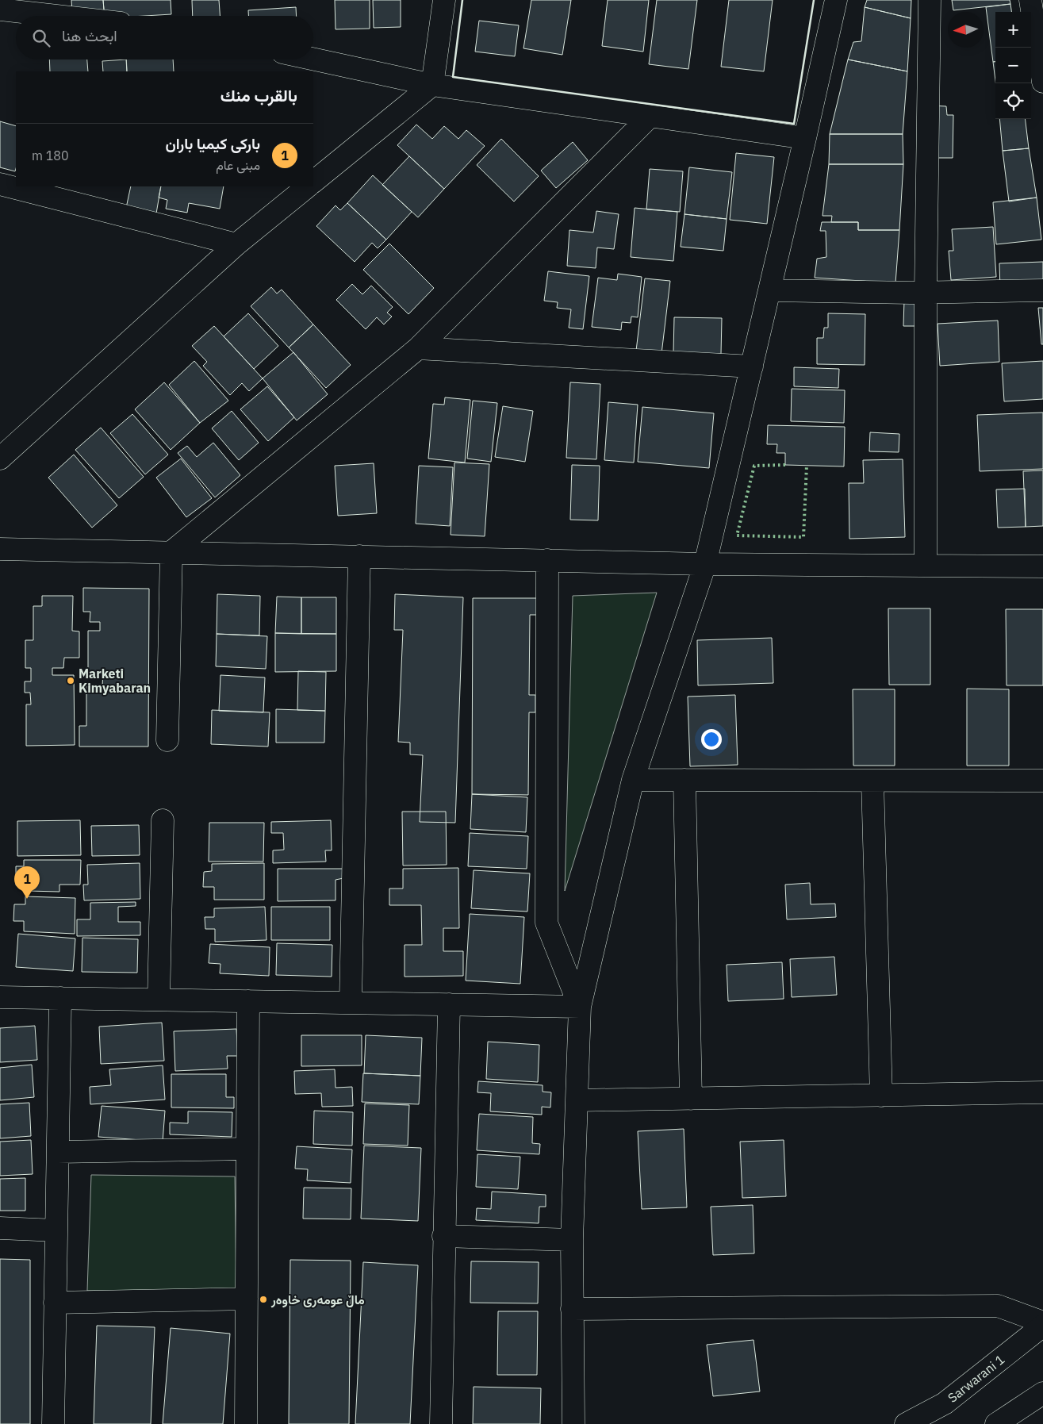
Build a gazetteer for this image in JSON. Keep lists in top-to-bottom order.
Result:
{
  "streets": {
    "street": ["Sarwarani 1"]
  },
  "places": ["Marketi Kimyabaran", "ماڵ عومەری خاوەر"],
  "north": "left",
  "page": {
    "map_buttons": ["+", "−"],
    "search": "ابحث هنا",
    "heading": "بالقرب منك",
    "list": [
      {
        "mark": "1",
        "name": "باركى كيميا باران",
        "note": "مبنى عام",
        "value": "180 m"
      }
    ],
    "pins": "1"
  }
}
